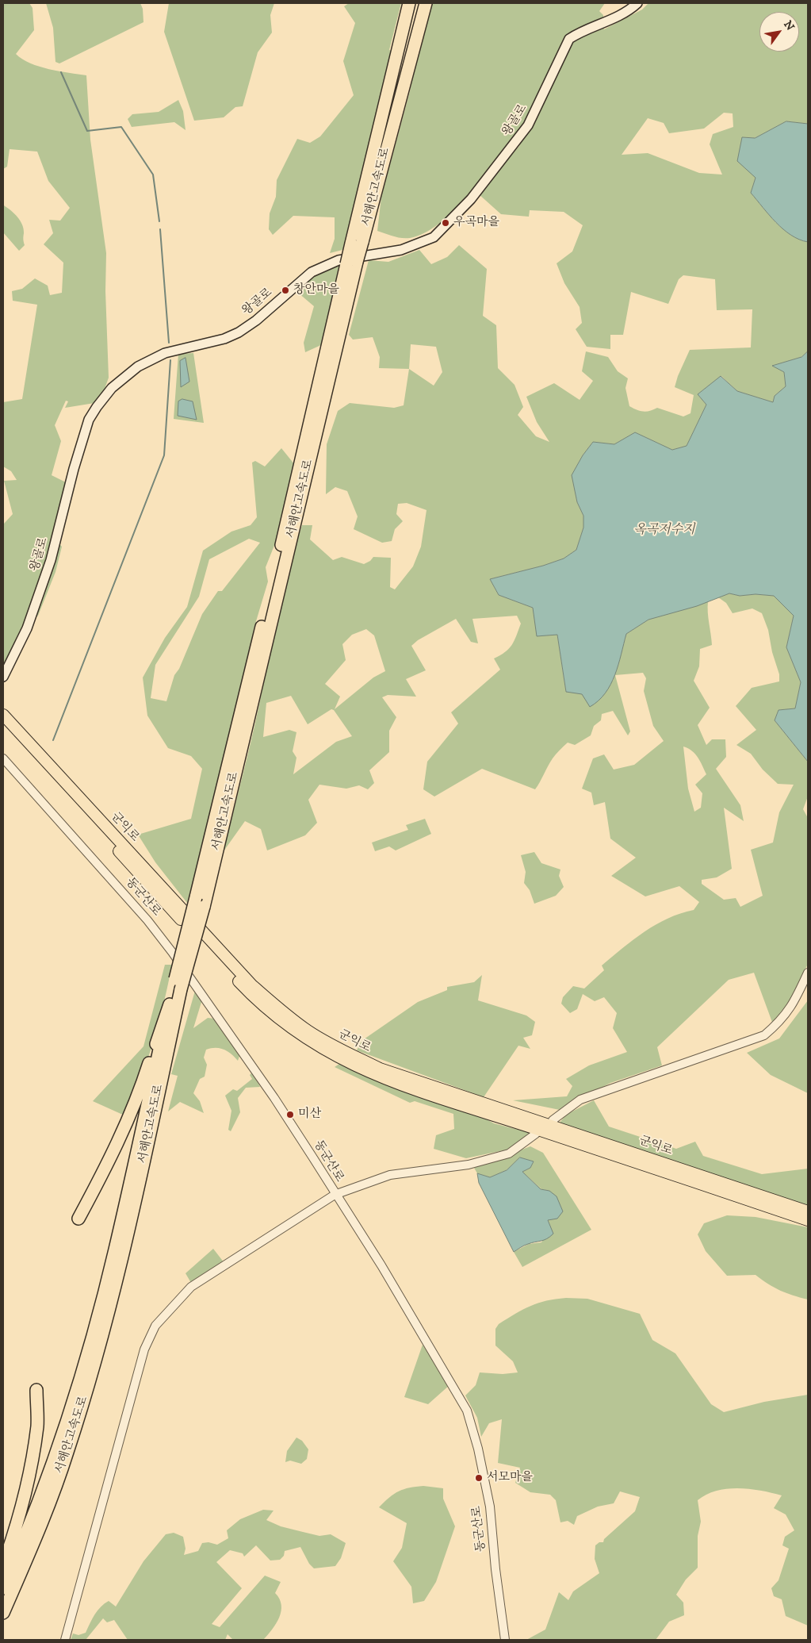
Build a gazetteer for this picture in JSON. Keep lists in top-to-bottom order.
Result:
{
  "streets": {
    "highway": ["서해안고속도로", "군익로"],
    "main road": ["왕골로"],
    "street": ["동군산로"]
  },
  "water": ["옥곡저수지"],
  "places": [
    "우곡마을",
    "창안마을",
    "미산",
    "서모마을"
  ],
  "north": "top right"
}
